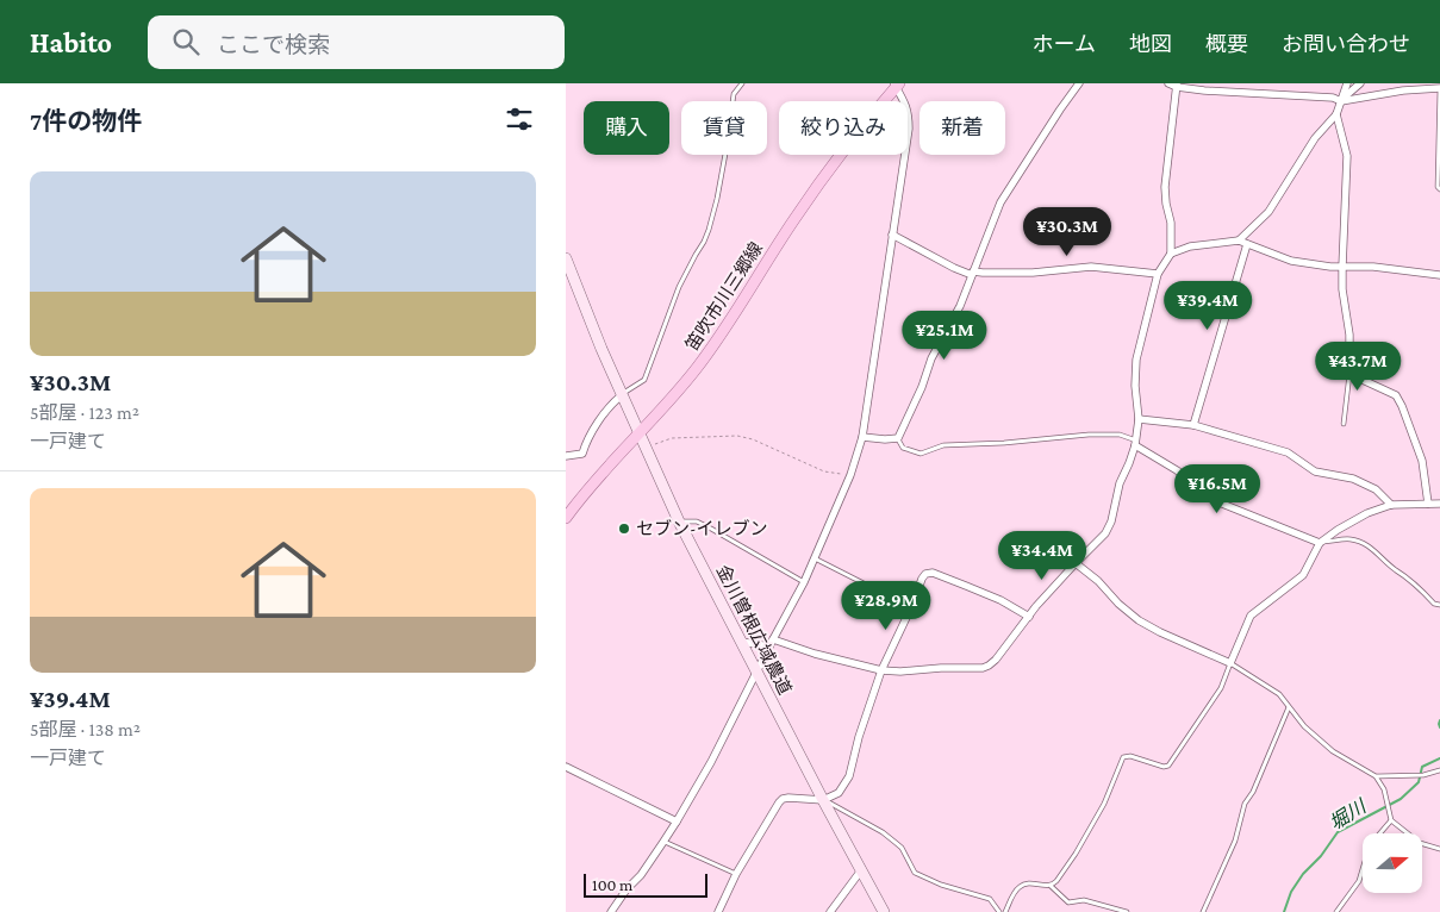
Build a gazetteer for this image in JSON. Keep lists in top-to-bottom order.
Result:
{
  "streets": {
    "main road": ["笛吹市川三郷線"],
    "street": ["金川曽根広域農道"]
  },
  "crossings": [
    ["笛吹市川三郷線", "金川曽根広域農道"]
  ],
  "water": ["堀川"],
  "places": ["セブン-イレブン"],
  "scale_bar": "100 m",
  "north": "right",
  "page": {
    "header": "Habito",
    "search": "ここで検索",
    "nav": [
      "ホーム",
      "地図",
      "概要",
      "お問い合わせ"
    ],
    "heading": "7件の物件",
    "chip": [
      "購入",
      "賃貸",
      "絞り込み",
      "新着"
    ],
    "list": [
      {
        "name": "¥30.3M",
        "note": "5部屋 · 123 m² · 一戸建て"
      },
      {
        "name": "¥39.4M",
        "note": "5部屋 · 138 m² · 一戸建て"
      }
    ],
    "price": [
      "¥30.3M",
      "¥39.4M",
      "¥25.1M",
      "¥43.7M",
      "¥16.5M",
      "¥34.4M",
      "¥28.9M"
    ],
    "scale": "100 m"
  }
}
